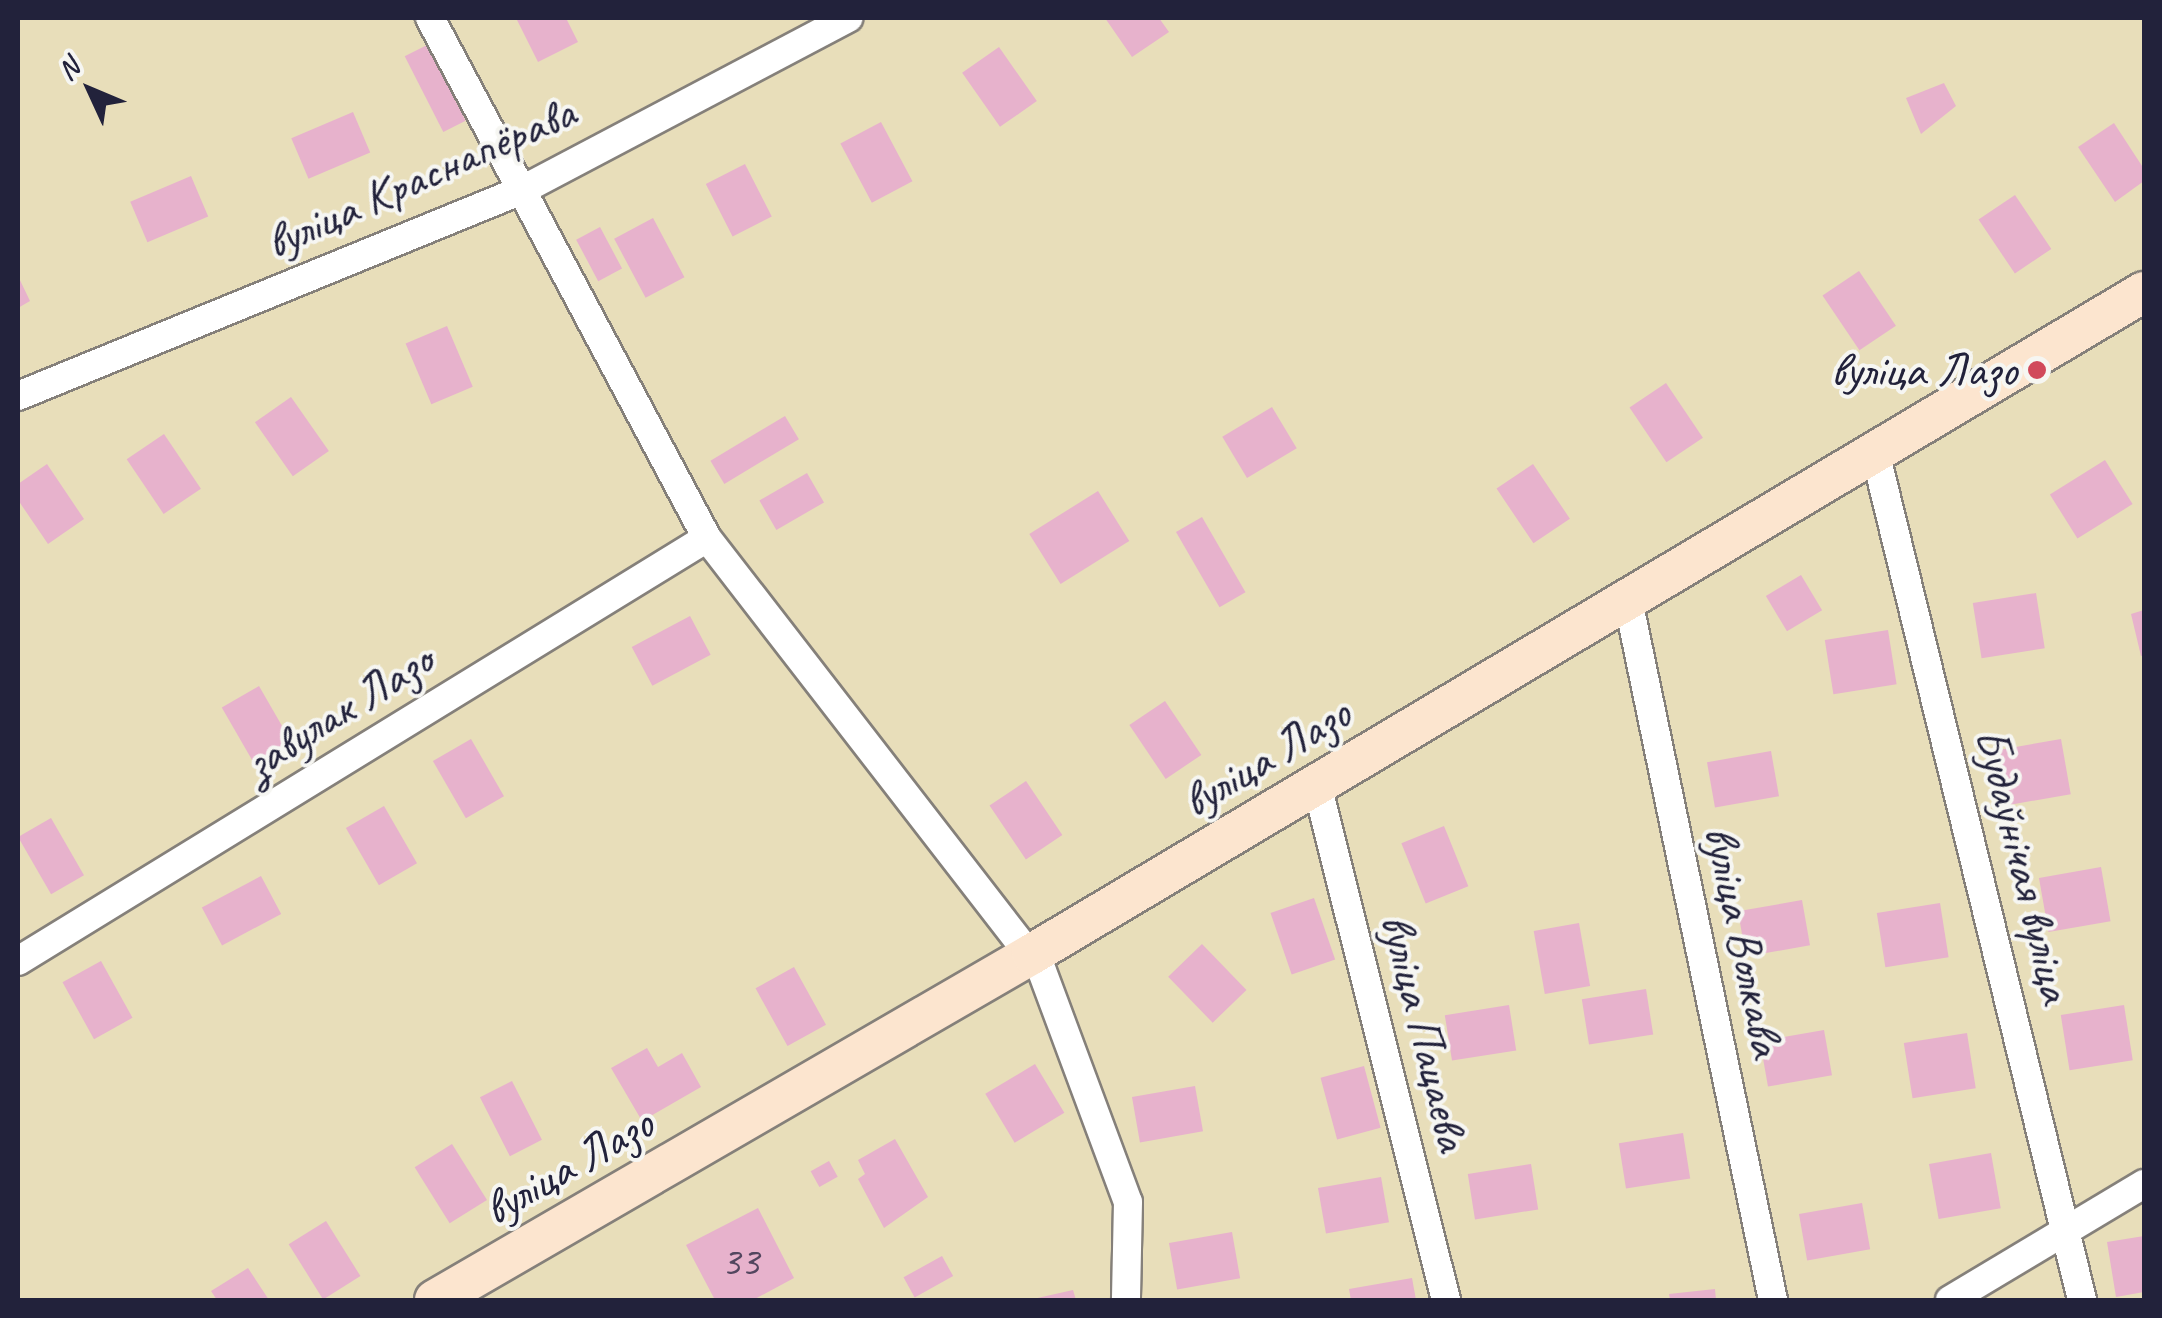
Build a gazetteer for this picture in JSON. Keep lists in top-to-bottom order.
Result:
{
  "streets": {
    "main road": ["вуліца Лазо"],
    "street": [
      "вуліца Краснапёрава",
      "завулак Лазо",
      "Будаўнічая вуліца",
      "вуліца Волкава",
      "вуліца Пацаева"
    ]
  },
  "crossings": [
    ["вуліца Лазо", "Будаўнічая вуліца"],
    ["вуліца Лазо", "вуліца Волкава"],
    ["вуліца Лазо", "вуліца Пацаева"]
  ],
  "places": ["вуліца Лазо"],
  "house_numbers": ["33"],
  "north": "top left"
}
